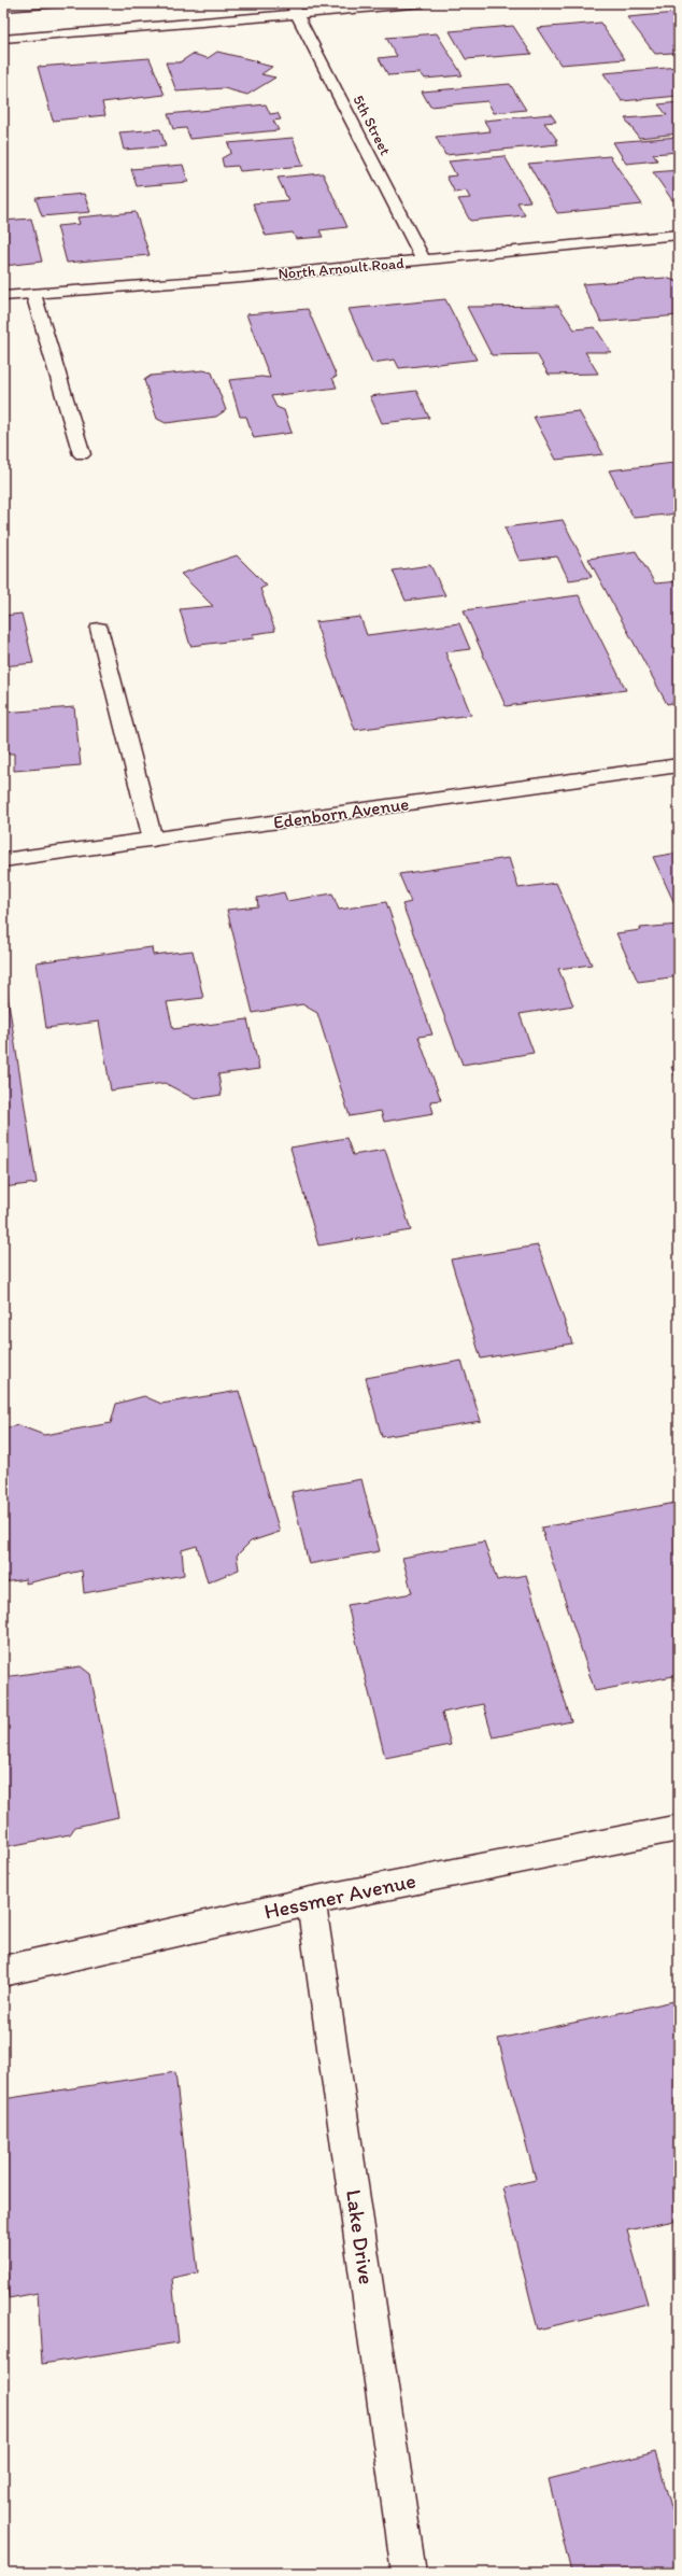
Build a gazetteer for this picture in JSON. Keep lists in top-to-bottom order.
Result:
{
  "streets": {
    "street": [
      "5th Street",
      "North Arnoult Road",
      "Edenborn Avenue",
      "Hessmer Avenue",
      "Lake Drive"
    ]
  },
  "crossings": [
    ["5th Street", "North Arnoult Road"],
    ["Hessmer Avenue", "Lake Drive"]
  ]
}
